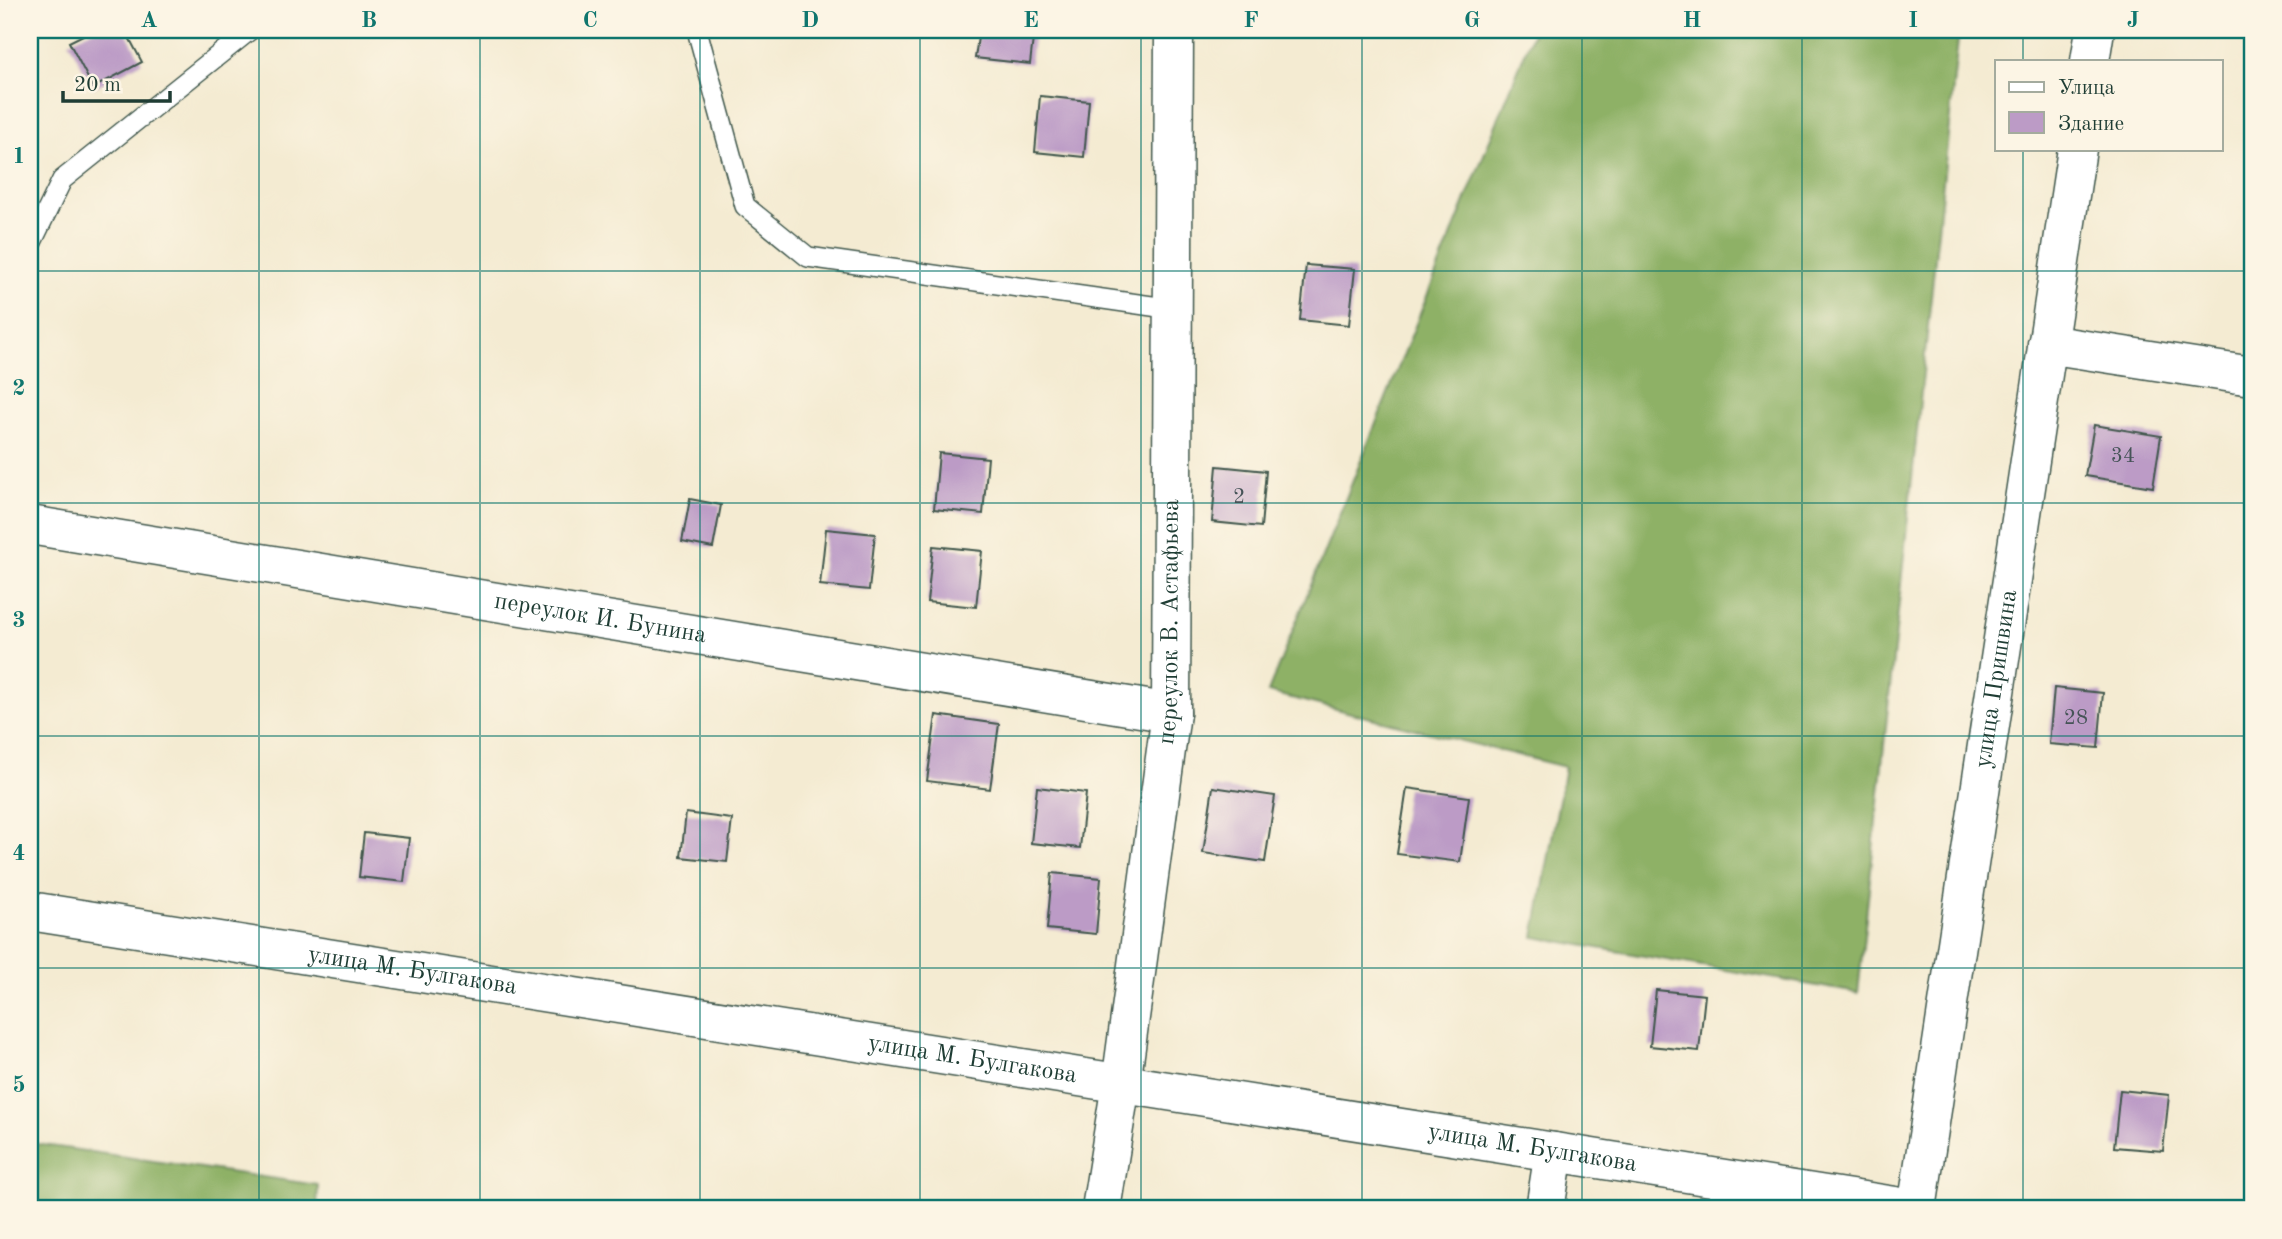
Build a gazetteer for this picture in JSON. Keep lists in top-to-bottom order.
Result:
{
  "streets": {
    "street": [
      "переулок И. Бунина",
      "переулок В. Астафьева",
      "улица Пришвина",
      "улица М. Булгакова"
    ]
  },
  "crossings": [
    ["переулок И. Бунина", "переулок В. Астафьева"],
    ["переулок В. Астафьева", "улица М. Булгакова"],
    ["улица Пришвина", "улица М. Булгакова"]
  ],
  "house_numbers": ["34", "2", "28"],
  "legend": ["Улица", "Здание"],
  "scale_bar": "20 m",
  "grid": {
    "columns": [
      "A",
      "B",
      "C",
      "D",
      "E",
      "F",
      "G",
      "H",
      "I",
      "J"
    ],
    "rows": [
      "1",
      "2",
      "3",
      "4",
      "5"
    ]
  }
}
